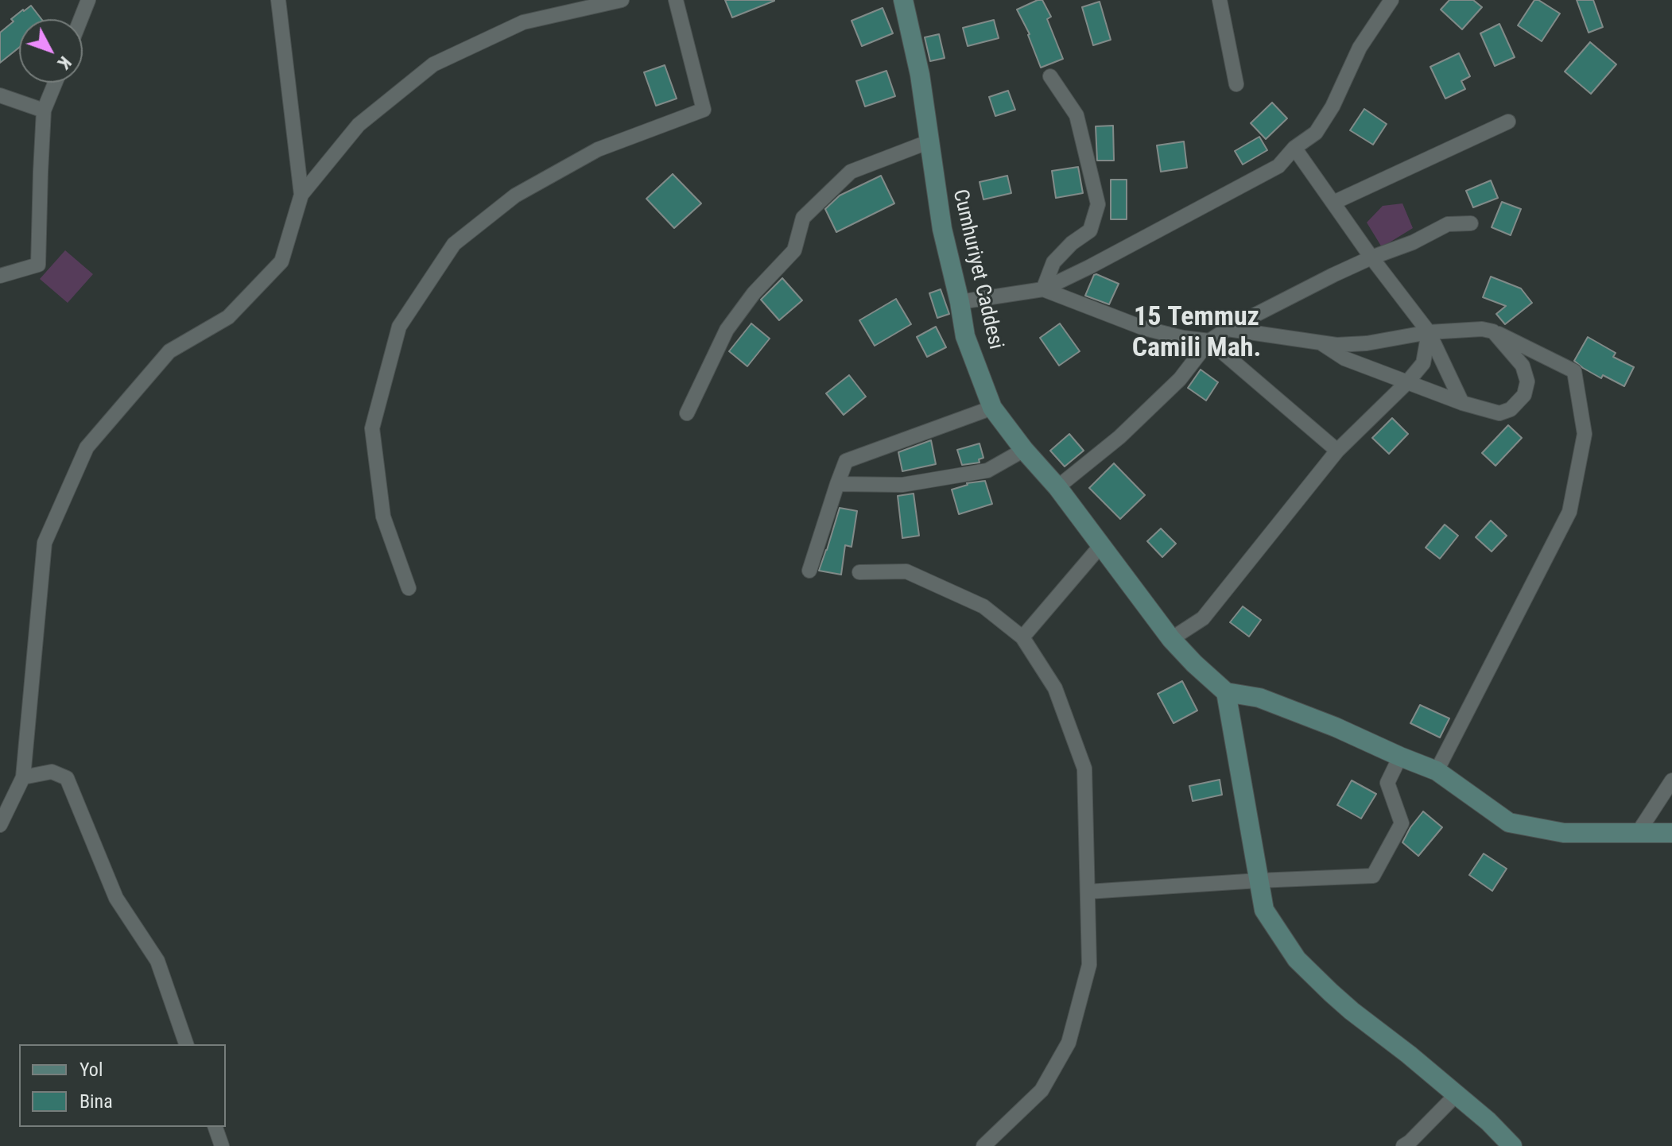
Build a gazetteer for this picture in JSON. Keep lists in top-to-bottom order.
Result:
{
  "streets": {
    "street": ["Cumhuriyet Caddesi"]
  },
  "districts": ["15 Temmuz Camili Mah."],
  "legend": ["Yol", "Bina"],
  "north": "bottom right"
}
